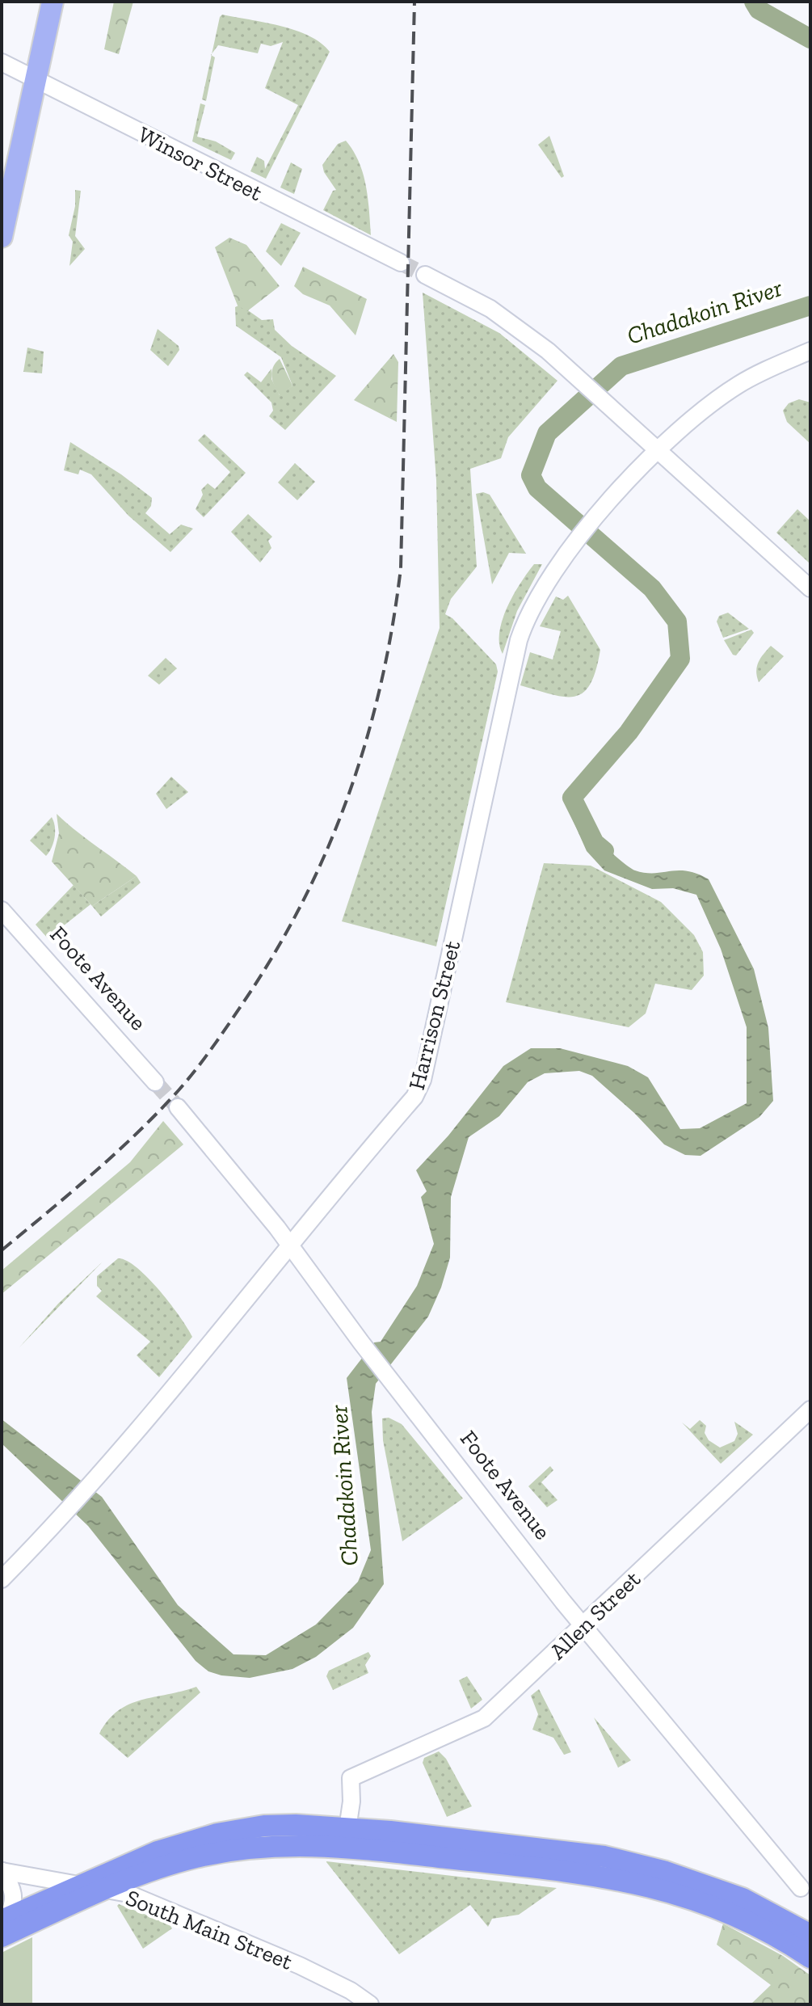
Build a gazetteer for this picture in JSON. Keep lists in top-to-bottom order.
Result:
{
  "streets": {
    "street": [
      "Winsor Street",
      "Foote Avenue",
      "Harrison Street",
      "Allen Street",
      "South Main Street"
    ]
  },
  "crossings": [
    ["Foote Avenue", "Harrison Street"],
    ["Foote Avenue", "Allen Street"]
  ],
  "water": ["Chadakoin River"]
}
